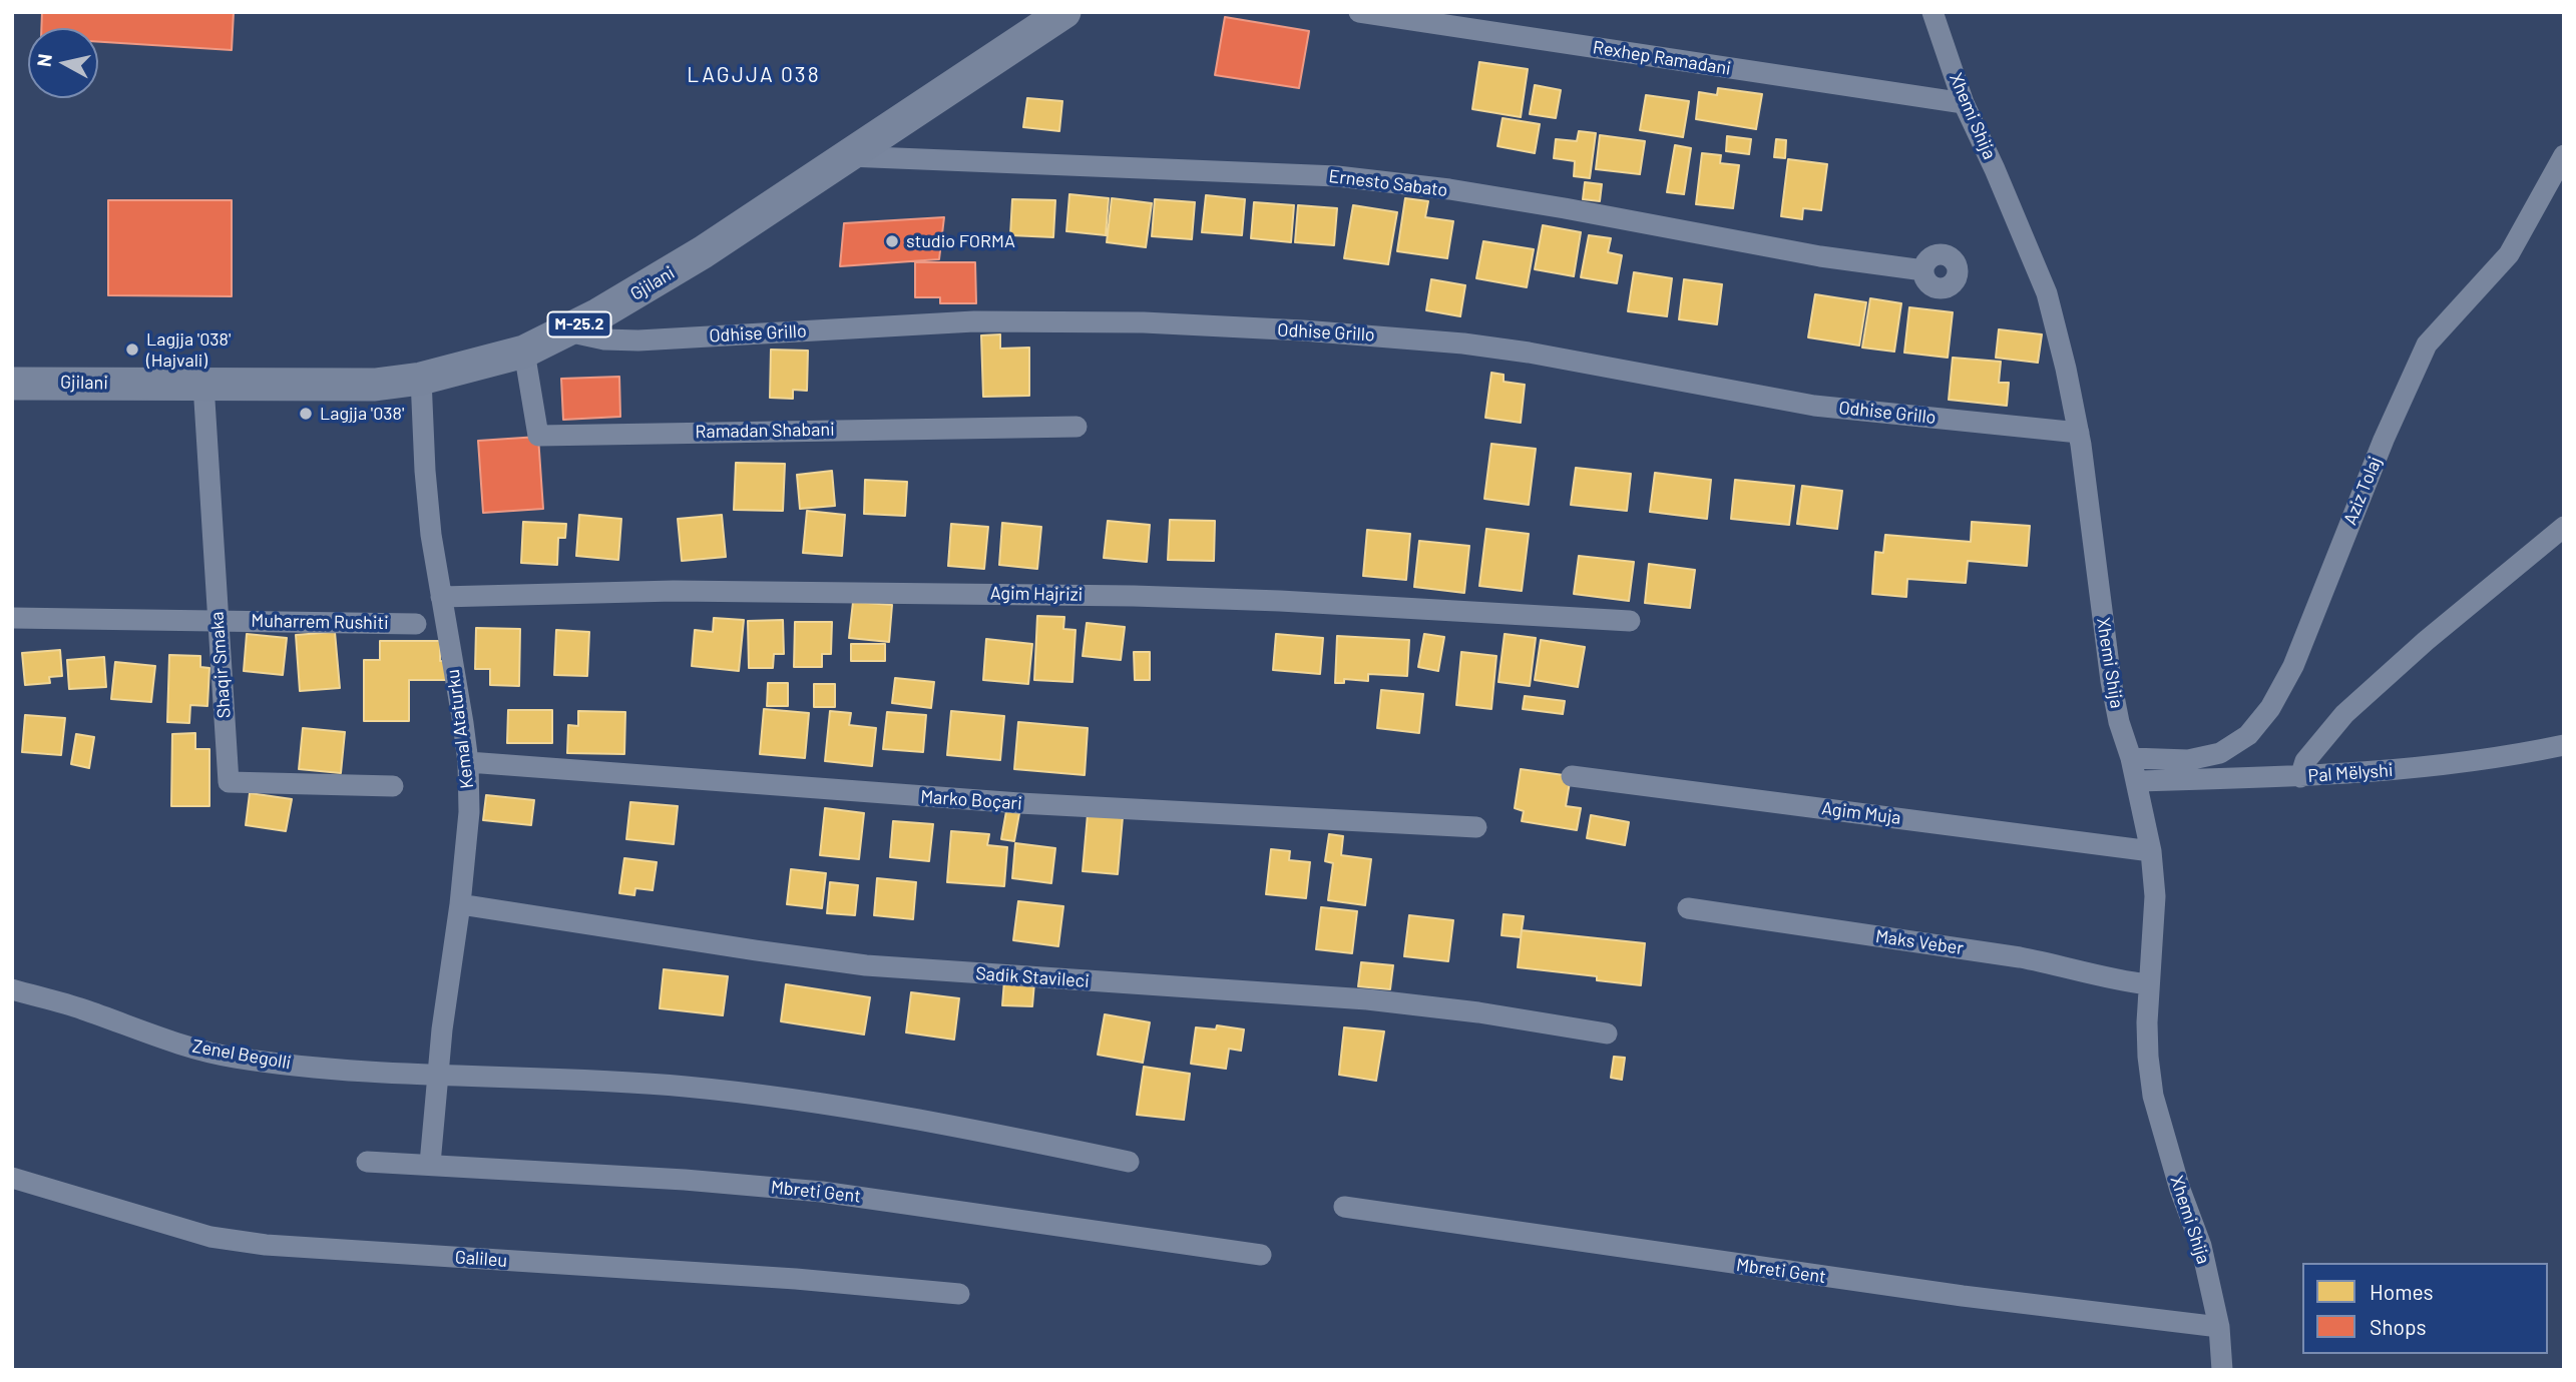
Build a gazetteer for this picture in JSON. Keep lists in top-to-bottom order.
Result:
{
  "streets": {
    "main road": ["Gjilani", "M-25.2"],
    "street": [
      "Rexhep Ramadani",
      "Xhemi Shija",
      "Ernesto Sabato",
      "Odhise Grillo",
      "Ramadan Shabani",
      "Aziz Tolaj",
      "Agim Hajrizi",
      "Muharrem Rushiti",
      "Shaqir Smaka",
      "Kemal Ataturku",
      "Pal Mëlyshi",
      "Marko Boçari",
      "Agim Muja",
      "Maks Veber",
      "Sadik Stavileci",
      "Zenel Begolli",
      "Mbreti Gent",
      "Galileu"
    ]
  },
  "crossings": [
    ["Rexhep Ramadani", "Xhemi Shija"],
    ["Xhemi Shija", "Odhise Grillo"],
    ["Xhemi Shija", "Aziz Tolaj"],
    ["Xhemi Shija", "Pal Mëlyshi"],
    ["Xhemi Shija", "Agim Muja"],
    ["Xhemi Shija", "Maks Veber"],
    ["Xhemi Shija", "Mbreti Gent"],
    ["Ernesto Sabato", "Gjilani"],
    ["Gjilani", "Odhise Grillo"],
    ["Gjilani", "Ramadan Shabani"],
    ["Gjilani", "Shaqir Smaka"],
    ["Gjilani", "Kemal Ataturku"],
    ["Agim Hajrizi", "Kemal Ataturku"],
    ["Muharrem Rushiti", "Shaqir Smaka"],
    ["Kemal Ataturku", "Marko Boçari"],
    ["Kemal Ataturku", "Sadik Stavileci"],
    ["Kemal Ataturku", "Zenel Begolli"],
    ["Kemal Ataturku", "Mbreti Gent"]
  ],
  "districts": ["LAGJJA 038"],
  "places": ["studio FORMA", "Lagjja '038' (Hajvali)", "Lagjja '038'"],
  "legend": ["Homes", "Shops"],
  "north": "left"
}
